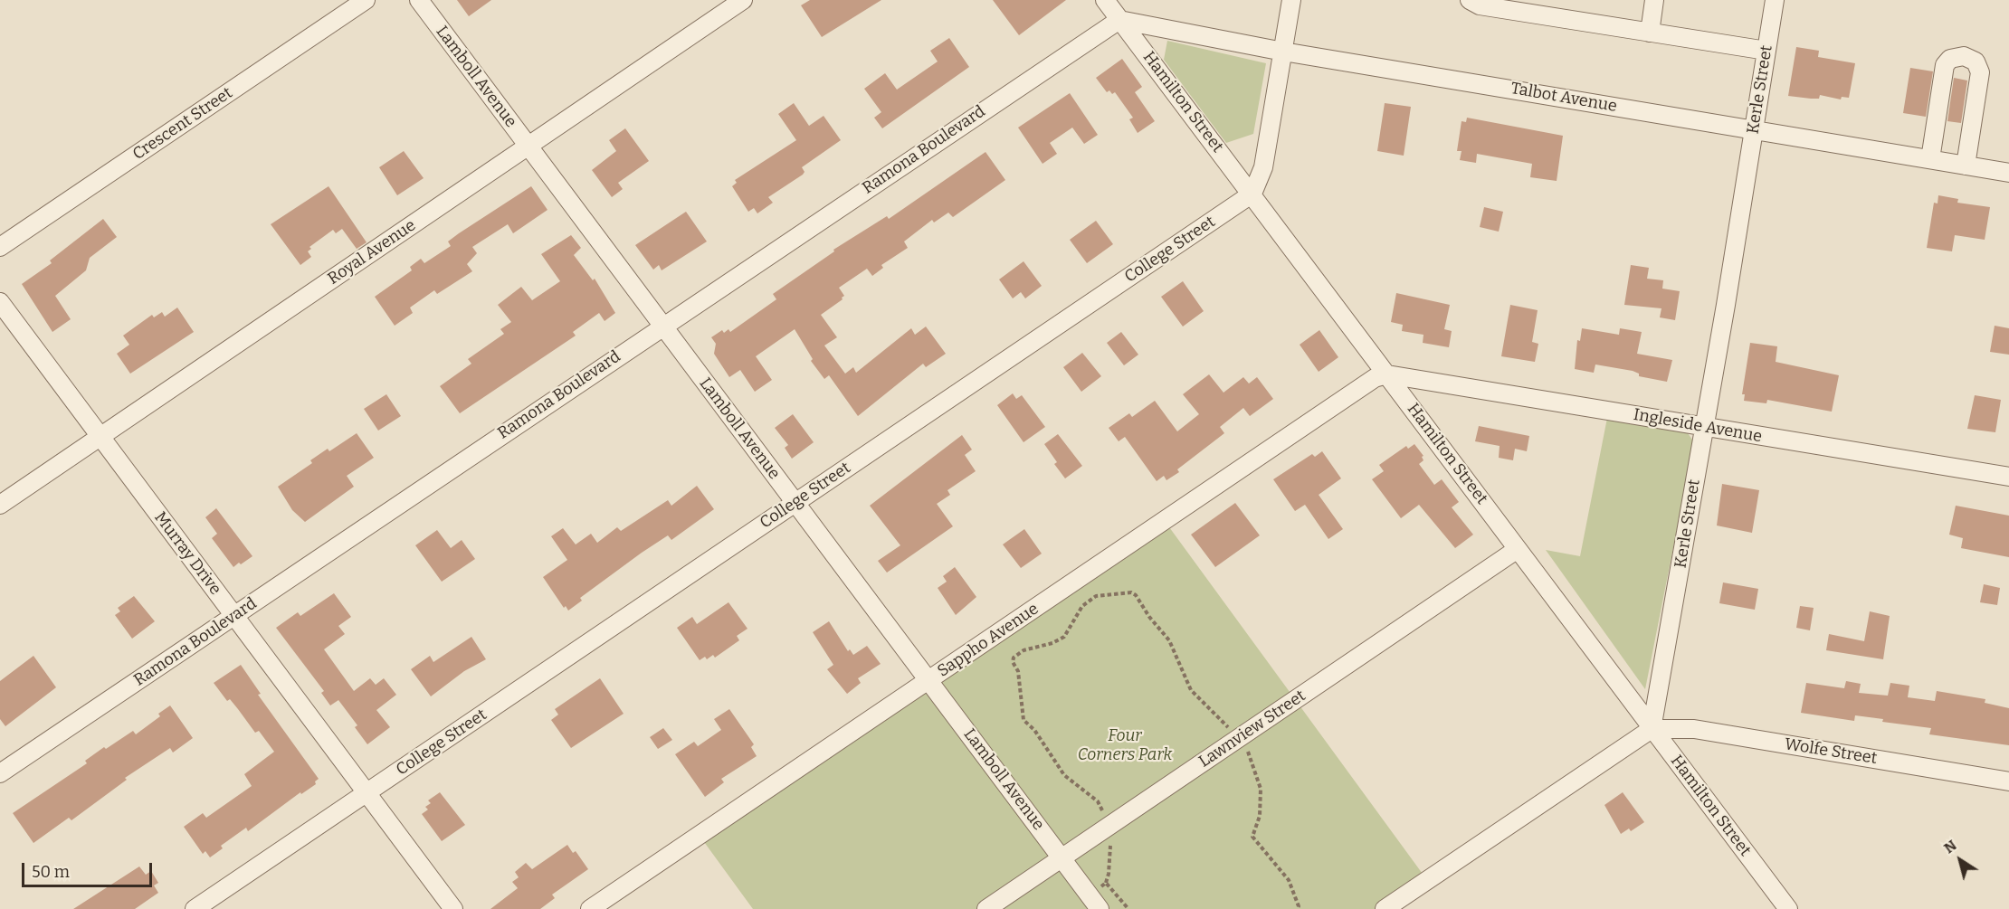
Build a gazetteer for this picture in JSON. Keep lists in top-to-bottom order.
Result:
{
  "streets": {
    "street": [
      "Lamboll Avenue",
      "Kerle Street",
      "Talbot Avenue",
      "Hamilton Street",
      "Crescent Street",
      "Ramona Boulevard",
      "College Street",
      "Royal Avenue",
      "Ingleside Avenue",
      "Murray Drive",
      "Sappho Avenue",
      "Lawnview Street",
      "Wolfe Street"
    ]
  },
  "crossings": [
    ["Lamboll Avenue", "Ramona Boulevard"],
    ["Lamboll Avenue", "College Street"],
    ["Lamboll Avenue", "Royal Avenue"],
    ["Lamboll Avenue", "Sappho Avenue"],
    ["Lamboll Avenue", "Lawnview Street"],
    ["Kerle Street", "Talbot Avenue"],
    ["Kerle Street", "Hamilton Street"],
    ["Kerle Street", "Ingleside Avenue"],
    ["Kerle Street", "Wolfe Street"],
    ["Talbot Avenue", "Hamilton Street"],
    ["Talbot Avenue", "Ramona Boulevard"],
    ["Hamilton Street", "Ramona Boulevard"],
    ["Hamilton Street", "College Street"],
    ["Hamilton Street", "Ingleside Avenue"],
    ["Hamilton Street", "Sappho Avenue"],
    ["Hamilton Street", "Lawnview Street"],
    ["Hamilton Street", "Wolfe Street"],
    ["Ramona Boulevard", "Murray Drive"],
    ["College Street", "Murray Drive"],
    ["Royal Avenue", "Murray Drive"],
    ["Ingleside Avenue", "Sappho Avenue"]
  ],
  "parks": ["Four Corners Park"],
  "scale_bar": "50 m",
  "north": "top left"
}
